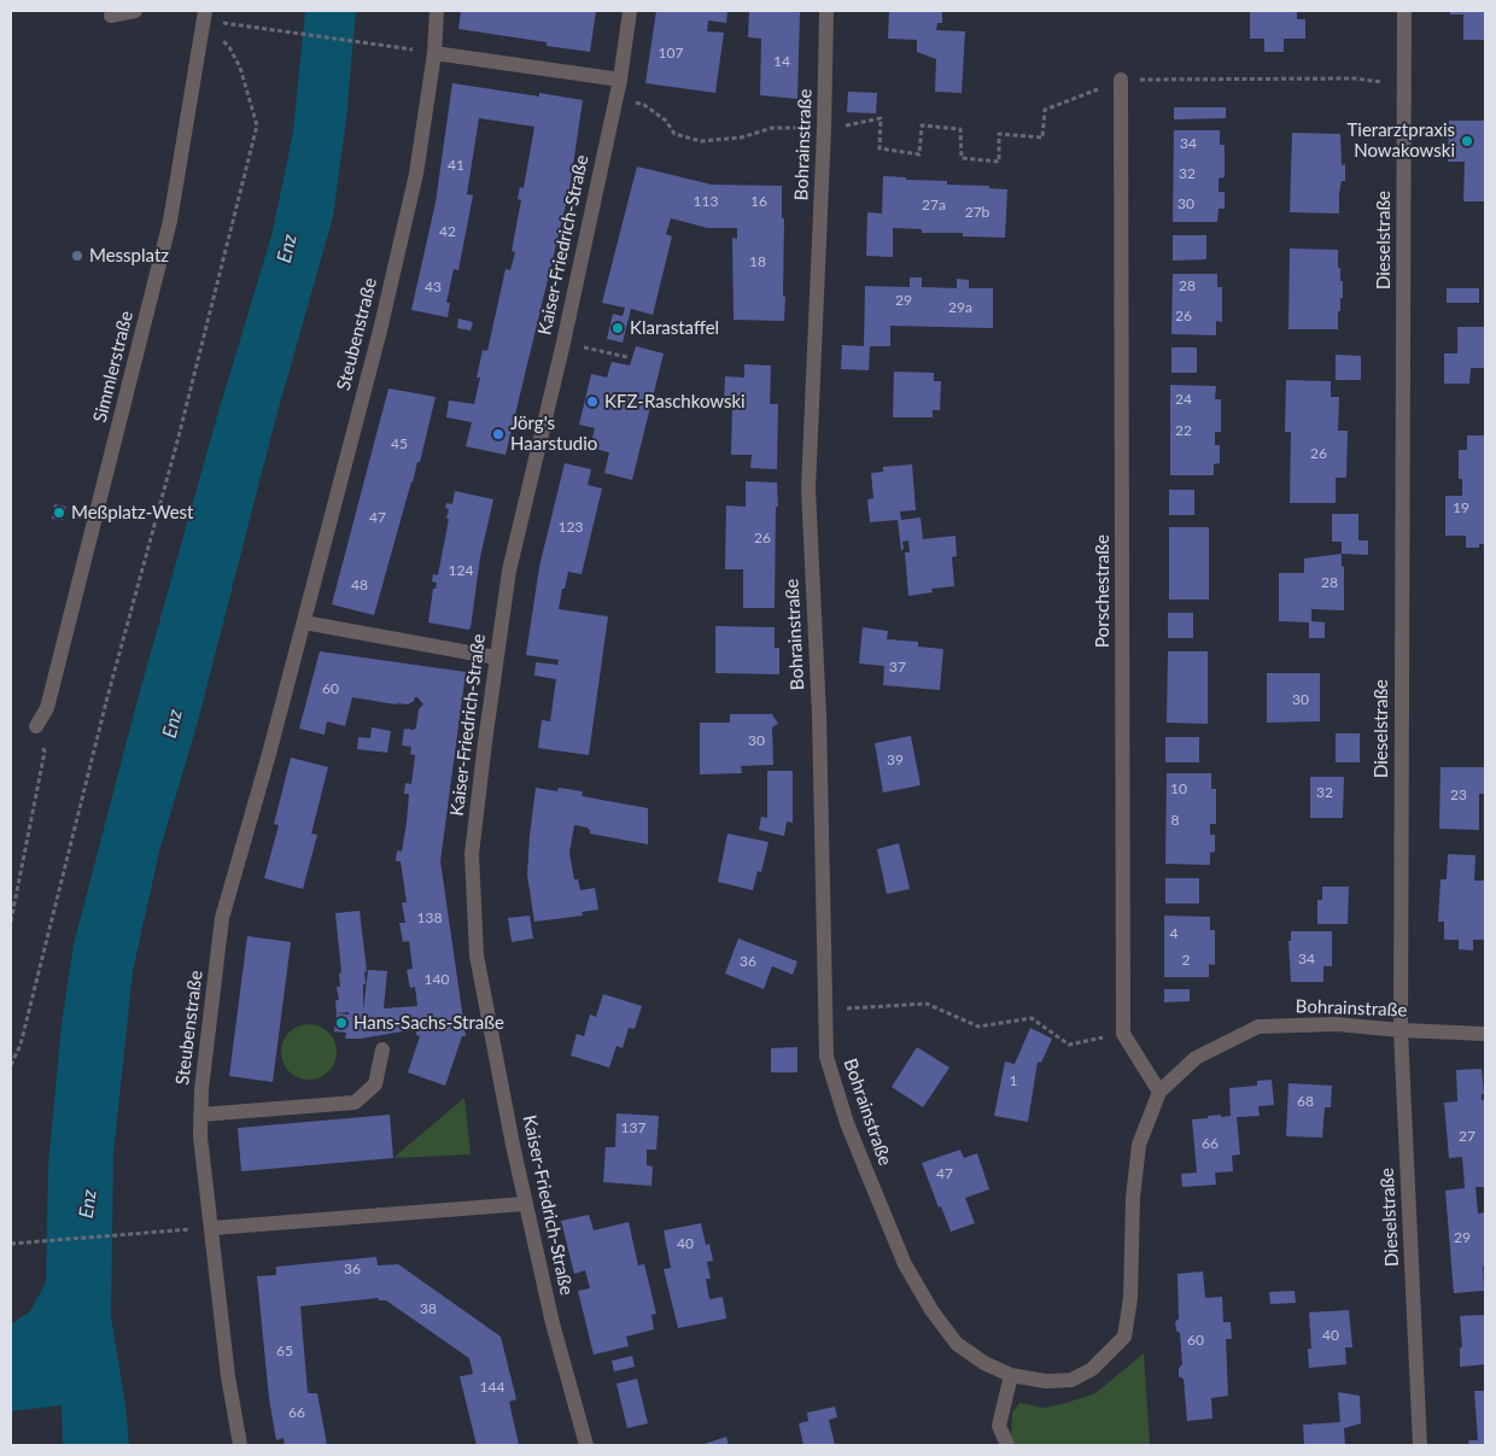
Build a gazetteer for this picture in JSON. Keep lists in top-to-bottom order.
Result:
{
  "streets": {
    "street": [
      "Bohrainstraße",
      "Dieselstraße",
      "Kaiser-Friedrich-Straße",
      "Steubenstraße",
      "Simmlerstraße",
      "Porschestraße"
    ]
  },
  "crossings": [
    ["Bohrainstraße", "Dieselstraße"]
  ],
  "water": ["Enz"],
  "places": [
    "Tierarztpraxis Nowakowski",
    "Messplatz",
    "Klarastaffel",
    "KFZ-Raschkowski",
    "Jörg's Haarstudio",
    "Meßplatz-West",
    "Hans-Sachs-Straße"
  ],
  "house_numbers": [
    "107",
    "14",
    "34",
    "41",
    "32",
    "113",
    "16",
    "30",
    "27a",
    "27b",
    "42",
    "18",
    "28",
    "43",
    "29",
    "29a",
    "26",
    "24",
    "22",
    "45",
    "26",
    "19",
    "47",
    "123",
    "26",
    "124",
    "28",
    "48",
    "37",
    "60",
    "30",
    "30",
    "39",
    "10",
    "32",
    "23",
    "8",
    "138",
    "4",
    "34",
    "2",
    "36",
    "140",
    "1",
    "68",
    "137",
    "27",
    "66",
    "47",
    "29",
    "40",
    "36",
    "38",
    "40",
    "60",
    "65",
    "144",
    "66"
  ]
}
